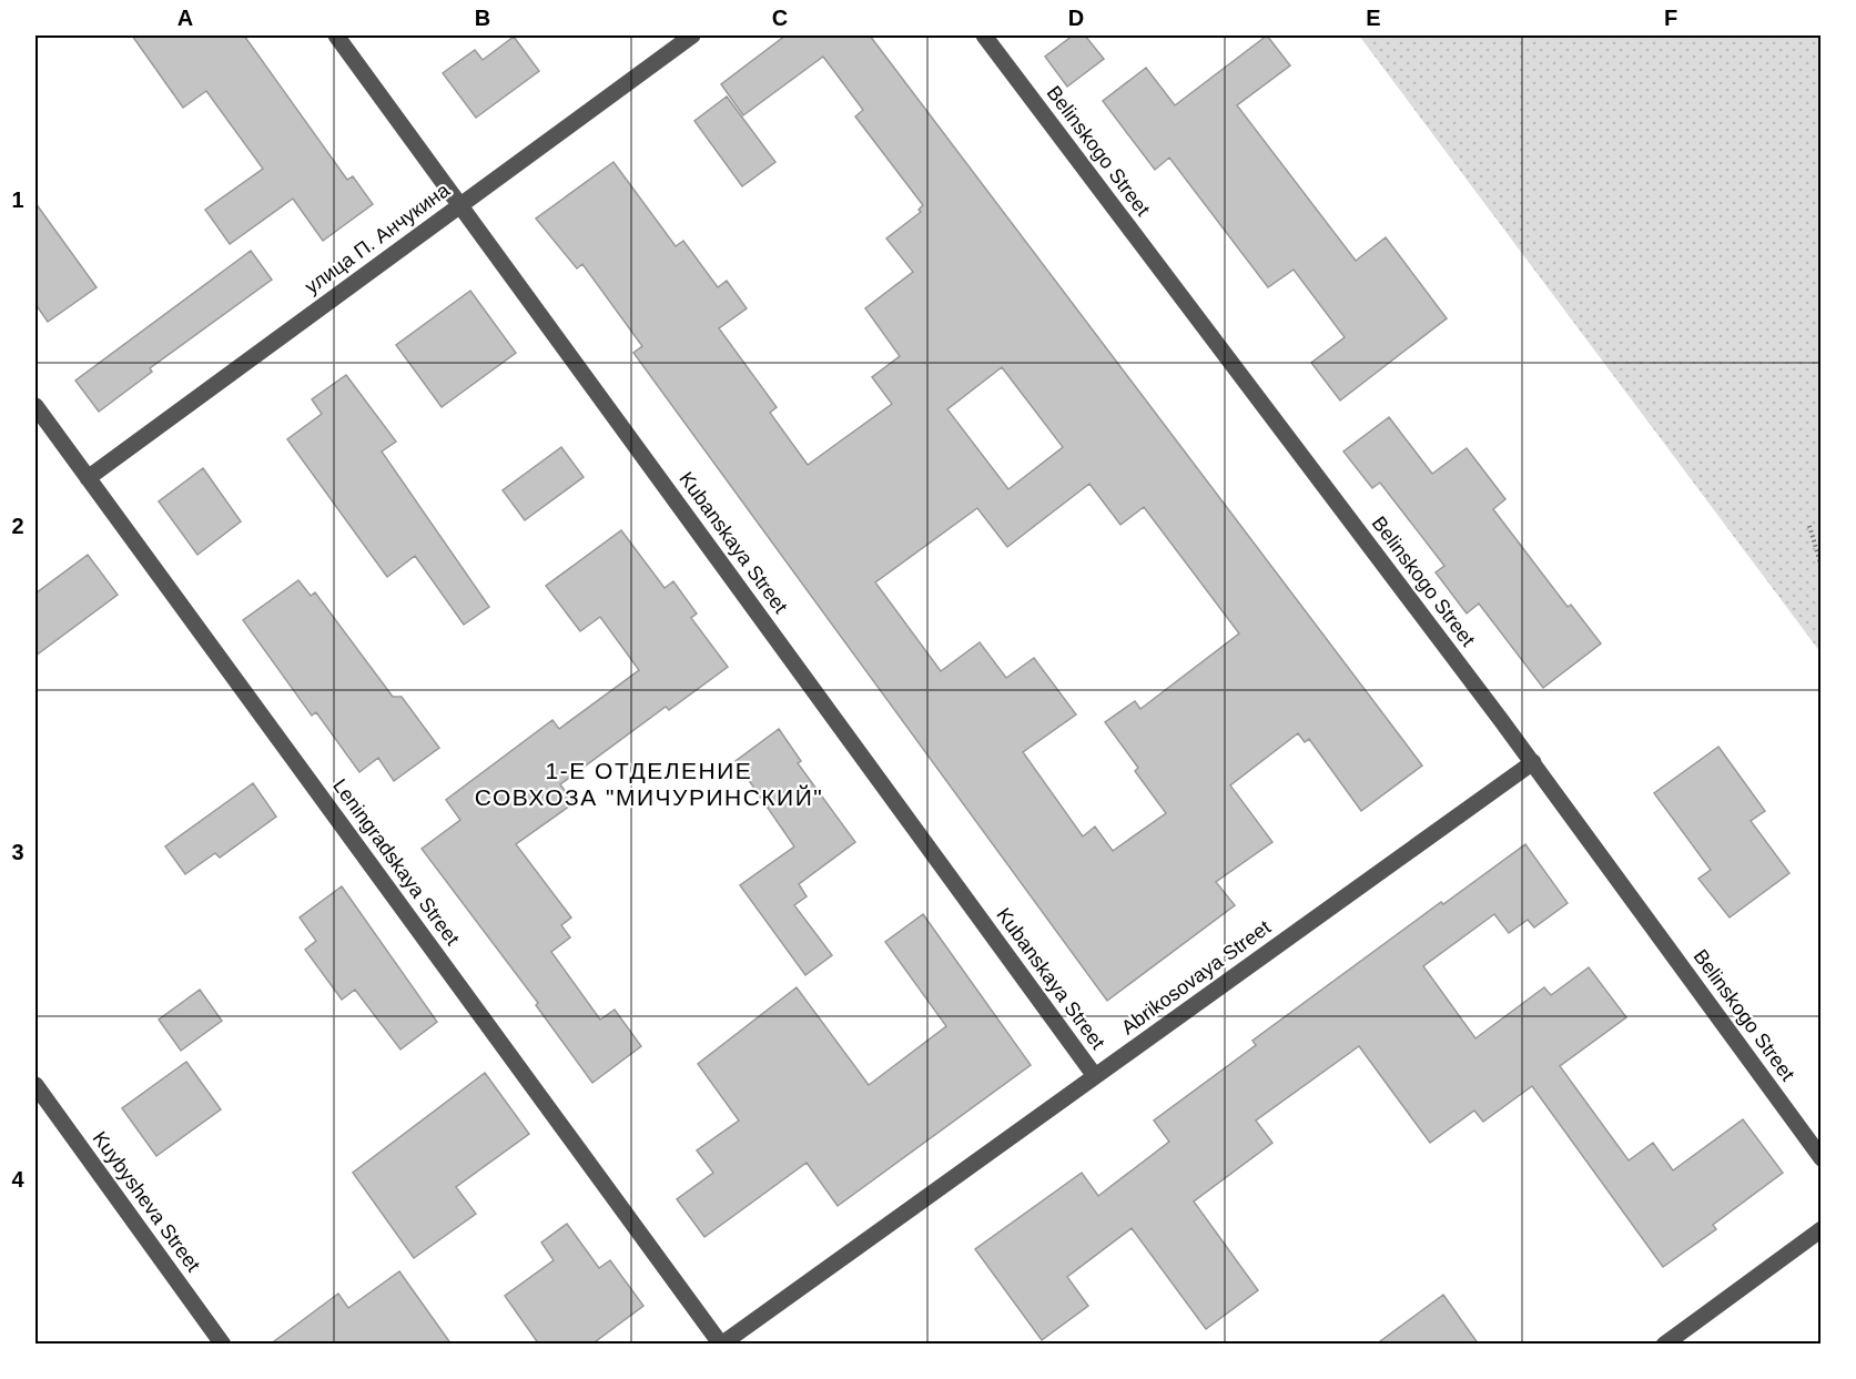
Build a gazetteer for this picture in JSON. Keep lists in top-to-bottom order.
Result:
{
  "streets": {
    "street": [
      "Belinskogo Street",
      "улица П. Анчукина",
      "Kubanskaya Street",
      "Leningradskaya Street",
      "Abrikosovaya Street",
      "Kuybysheva Street"
    ]
  },
  "crossings": [
    ["Belinskogo Street", "Abrikosovaya Street"],
    ["улица П. Анчукина", "Kubanskaya Street"],
    ["улица П. Анчукина", "Leningradskaya Street"],
    ["Kubanskaya Street", "Abrikosovaya Street"],
    ["Leningradskaya Street", "Abrikosovaya Street"]
  ],
  "districts": ["1-Е ОТДЕЛЕНИЕ СОВХОЗА \"МИЧУРИНСКИЙ\""],
  "grid": {
    "columns": [
      "A",
      "B",
      "C",
      "D",
      "E",
      "F"
    ],
    "rows": [
      "1",
      "2",
      "3",
      "4"
    ]
  }
}
